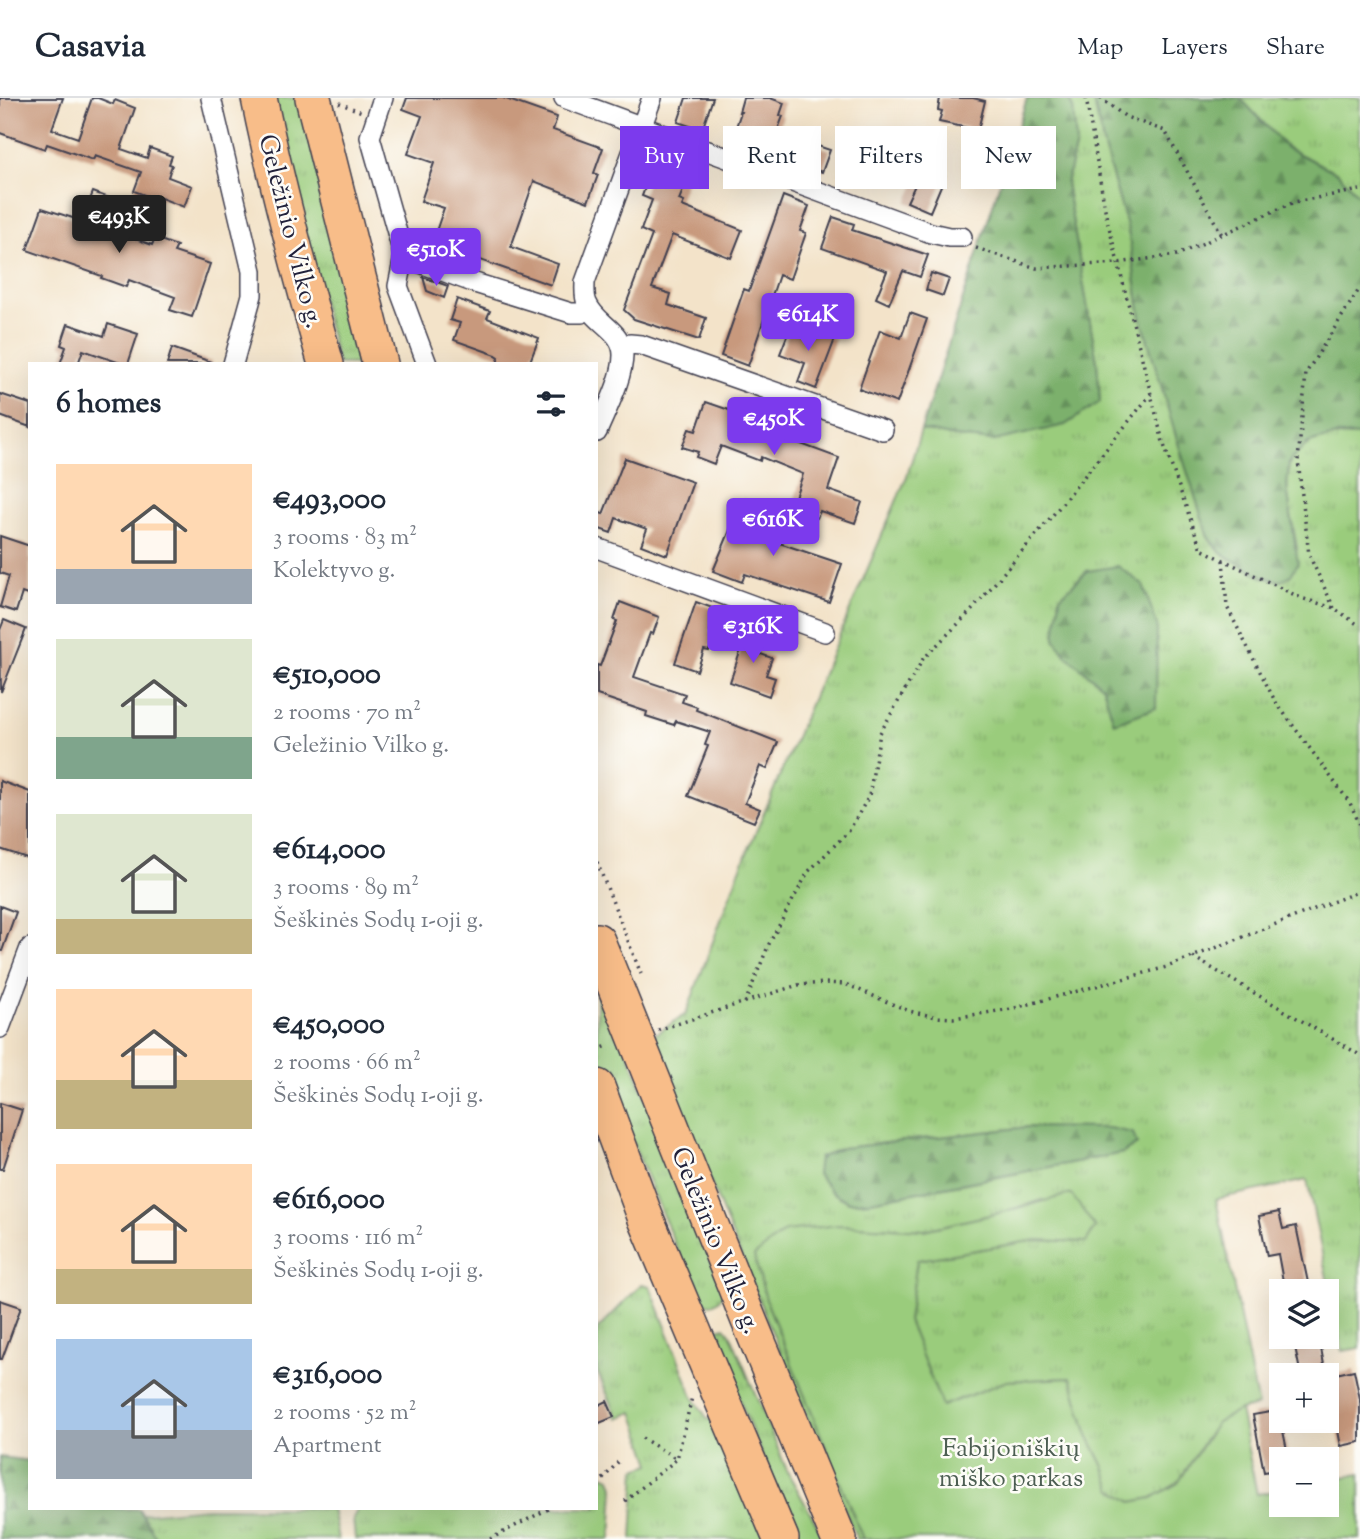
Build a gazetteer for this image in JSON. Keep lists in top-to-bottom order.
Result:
{
  "streets": {
    "highway": ["Geležinio Vilko g."]
  },
  "parks": ["Fabijoniškių miško parkas"],
  "page": {
    "header": "Casavia",
    "nav": ["Map", "Layers", "Share"],
    "chip": [
      "Buy",
      "Rent",
      "Filters",
      "New"
    ],
    "price": [
      "€493K",
      "€510K",
      "€614K",
      "€450K",
      "€616K",
      "€316K"
    ],
    "heading": "6 homes",
    "list": [
      {
        "name": "€493,000",
        "note": "3 rooms · 83 m² · Kolektyvo g."
      },
      {
        "name": "€510,000",
        "note": "2 rooms · 70 m² · Geležinio Vilko g."
      },
      {
        "name": "€614,000",
        "note": "3 rooms · 89 m² · Šeškinės Sodų 1-oji g."
      },
      {
        "name": "€450,000",
        "note": "2 rooms · 66 m² · Šeškinės Sodų 1-oji g."
      },
      {
        "name": "€616,000",
        "note": "3 rooms · 116 m² · Šeškinės Sodų 1-oji g."
      },
      {
        "name": "€316,000",
        "note": "2 rooms · 52 m² · Apartment"
      }
    ],
    "map_buttons": ["+", "−"]
  }
}
